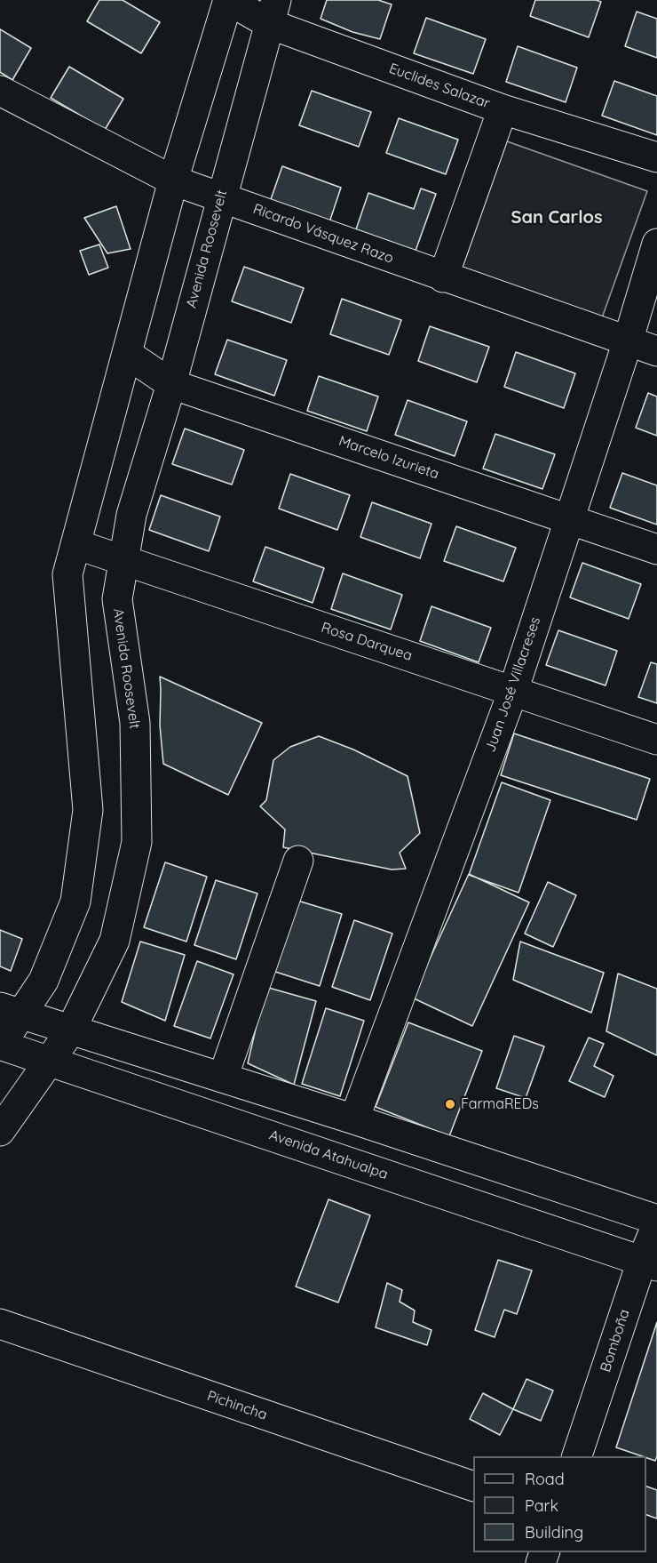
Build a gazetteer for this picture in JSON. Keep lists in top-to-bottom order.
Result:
{
  "streets": {
    "street": [
      "Euclides Salazar",
      "Ricardo Vásquez Razo",
      "Avenida Roosevelt",
      "Marcelo Izurieta",
      "Rosa Darquea",
      "Juan José Villacreses",
      "Avenida Atahualpa",
      "Bomboña",
      "Pichincha"
    ]
  },
  "crossings": [
    ["Euclides Salazar", "Avenida Roosevelt"],
    ["Ricardo Vásquez Razo", "Avenida Roosevelt"],
    ["Ricardo Vásquez Razo", "Juan José Villacreses"],
    ["Avenida Roosevelt", "Marcelo Izurieta"],
    ["Avenida Roosevelt", "Rosa Darquea"],
    ["Avenida Roosevelt", "Avenida Atahualpa"],
    ["Marcelo Izurieta", "Juan José Villacreses"],
    ["Rosa Darquea", "Juan José Villacreses"],
    ["Avenida Atahualpa", "Bomboña"]
  ],
  "districts": ["San Carlos"],
  "places": ["FarmaREDs"],
  "legend": ["Road", "Park", "Building"]
}
